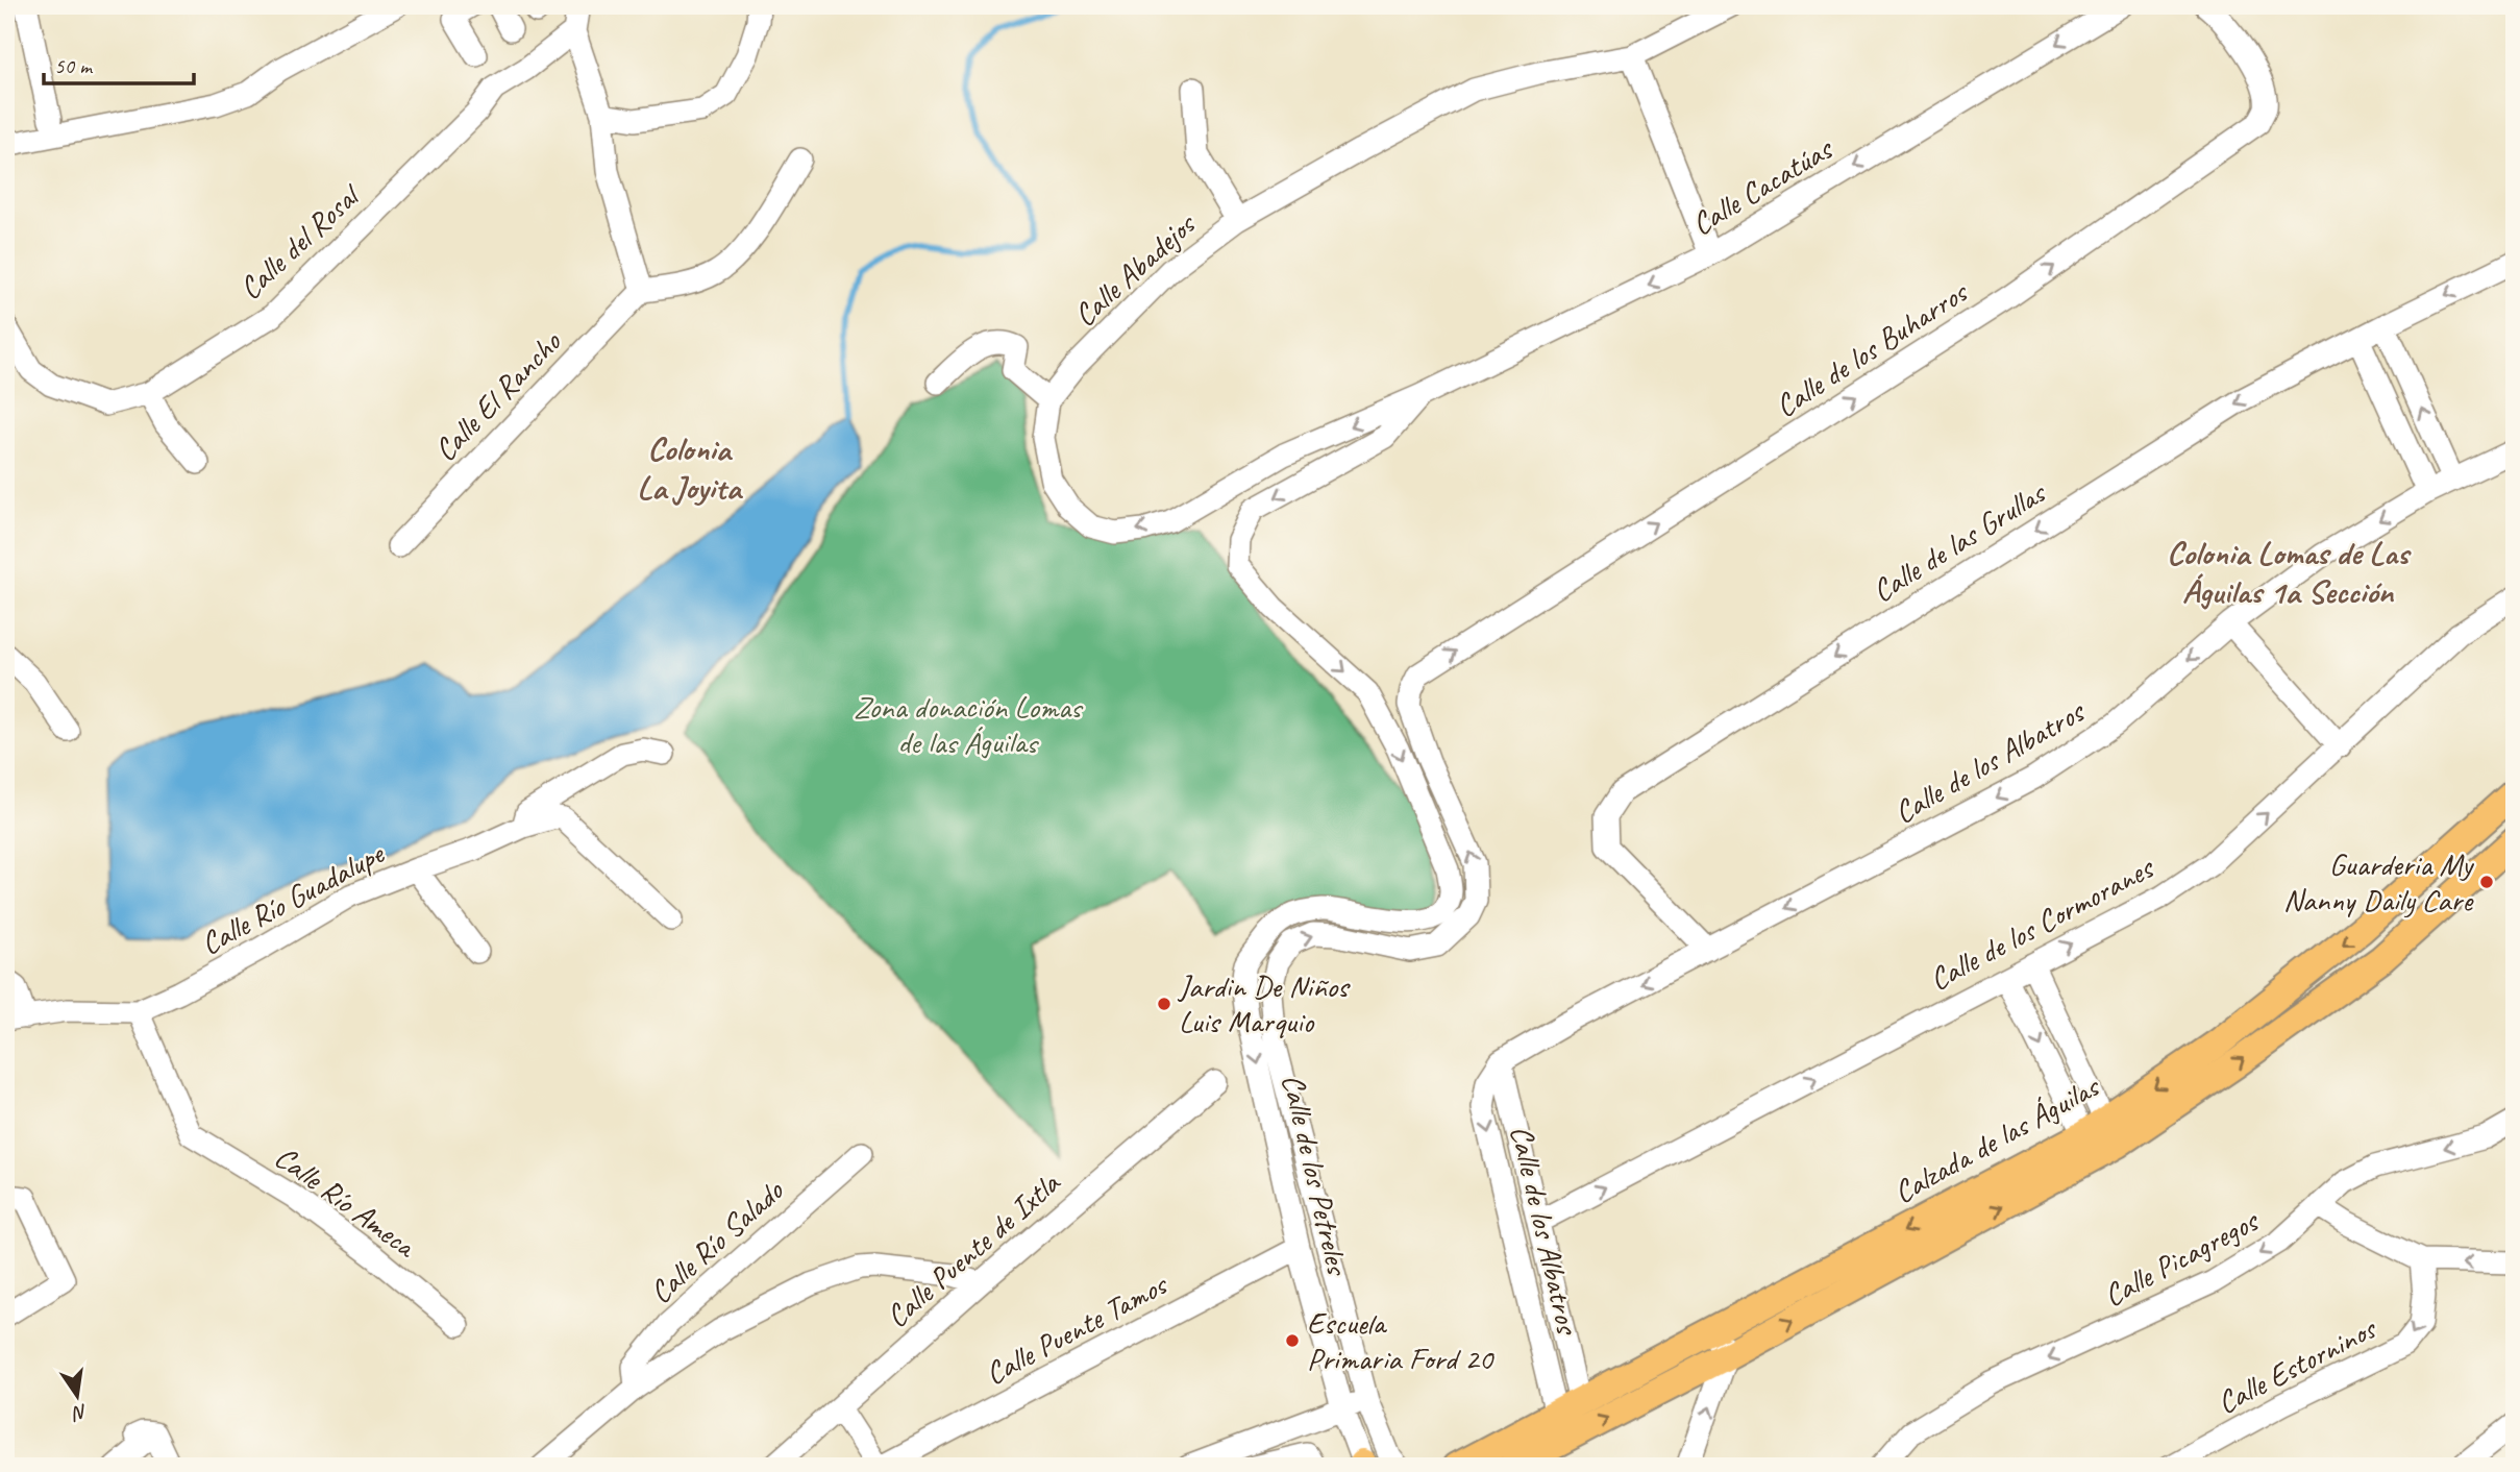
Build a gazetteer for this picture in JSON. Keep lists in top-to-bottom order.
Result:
{
  "streets": {
    "main road": ["Calzada de las Águilas"],
    "street": [
      "Calle Cacatúas",
      "Calle del Rosal",
      "Calle Abadejos",
      "Calle de los Buharros",
      "Calle El Rancho",
      "Calle de las Grullas",
      "Calle de los Albatros",
      "Calle Río Guadalupe",
      "Calle de los Cormoranes",
      "Calle de los Petreles",
      "Calle Río Ameca",
      "Calle Río Salado",
      "Calle Puente de Ixtla",
      "Calle Picagregos",
      "Calle Puente Tamos",
      "Calle Estorninos"
    ]
  },
  "crossings": [
    ["Calle Cacatúas", "Calle de los Petreles"],
    ["Calle de los Buharros", "Calle de los Petreles"],
    ["Calle de las Grullas", "Calle de los Albatros"],
    ["Calle de los Albatros", "Calle de los Cormoranes"],
    ["Calle de los Albatros", "Calzada de las Águilas"],
    ["Calle Río Guadalupe", "Calle Río Ameca"],
    ["Calle de los Petreles", "Calle Puente Tamos"]
  ],
  "one_way": [
    "Calle Cacatúas",
    "Calle de los Buharros",
    "Calle de las Grullas",
    "Calle de los Albatros",
    "Calle de los Cormoranes",
    "Calle Picagregos",
    "Calle Estorninos"
  ],
  "districts": ["Colonia La Joyita", "Colonia Lomas de Las Águilas 1a Sección"],
  "parks": ["Zona donación Lomas de las Águilas"],
  "places": ["Guarderia My Nanny Daily Care", "Jardin De Niños Luis Marquio", "Escuela Primaria Ford 20"],
  "scale_bar": "50 m",
  "north": "bottom"
}
